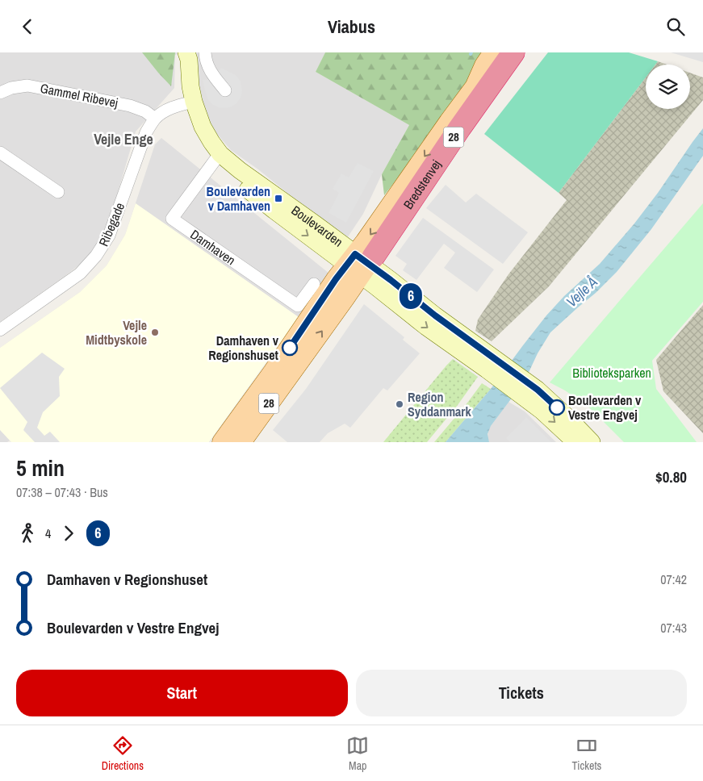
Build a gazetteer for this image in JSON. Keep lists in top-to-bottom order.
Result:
{
  "streets": {
    "highway": ["28", "Bredstenvej"],
    "main road": ["Boulevarden"],
    "street": ["Gammel Ribevej", "Ribegade", "Damhaven"]
  },
  "crossings": [
    ["Gammel Ribevej", "Ribegade"],
    ["28", "Bredstenvej"],
    ["28", "Boulevarden"],
    ["Bredstenvej", "Boulevarden"],
    ["Ribegade", "Boulevarden"],
    ["Boulevarden", "Damhaven"]
  ],
  "one_way": ["Bredstenvej"],
  "districts": ["Vejle Enge"],
  "water": ["Vejle Å"],
  "parks": ["Biblioteksparken"],
  "places": {
    "transit": ["Boulevarden v Damhaven"],
    "other": [
      "Vejle Midtbyskole",
      "Damhaven v Regionshuset",
      "Region Syddanmark",
      "Boulevarden v Vestre Engvej"
    ]
  },
  "lines": ["bus line 6"],
  "page": {
    "header": "Viabus",
    "on_map": "6",
    "heading": ["5 min", "07:38 – 07:43 · Bus", "$0.80"],
    "legs": ["4", "6"],
    "list": [
      {
        "name": "Damhaven v Regionshuset",
        "value": "07:42"
      },
      {
        "name": "Boulevarden v Vestre Engvej",
        "value": "07:43"
      }
    ],
    "buttons": ["Start", "Tickets"],
    "tabs": ["Directions", "Map", "Tickets"]
  }
}
